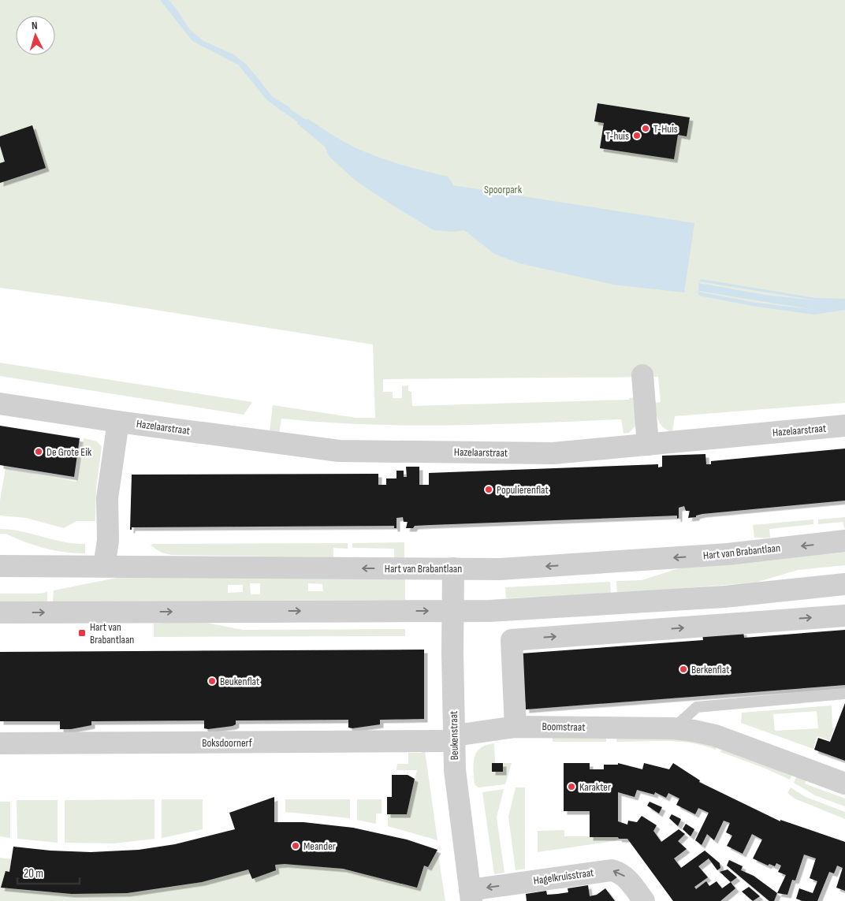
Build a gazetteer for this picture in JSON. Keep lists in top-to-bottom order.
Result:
{
  "streets": {
    "street": [
      "Hazelaarstraat",
      "Hart van Brabantlaan",
      "Boomstraat",
      "Beukenstraat",
      "Boksdoornerf",
      "Hagelkruisstraat"
    ]
  },
  "crossings": [
    ["Hart van Brabantlaan", "Beukenstraat"],
    ["Boomstraat", "Beukenstraat"],
    ["Boomstraat", "Boksdoornerf"],
    ["Beukenstraat", "Boksdoornerf"],
    ["Beukenstraat", "Hagelkruisstraat"]
  ],
  "one_way": ["Hagelkruisstraat"],
  "parks": ["Spoorpark"],
  "places": {
    "other": [
      "T-Huis",
      "T-huis",
      "De Grote Eik",
      "Populierenflat",
      "Berkenflat",
      "Beukenflat",
      "Karakter",
      "Meander"
    ],
    "transit": ["Hart van Brabantlaan"]
  },
  "scale_bar": "20 m",
  "north": "top"
}
